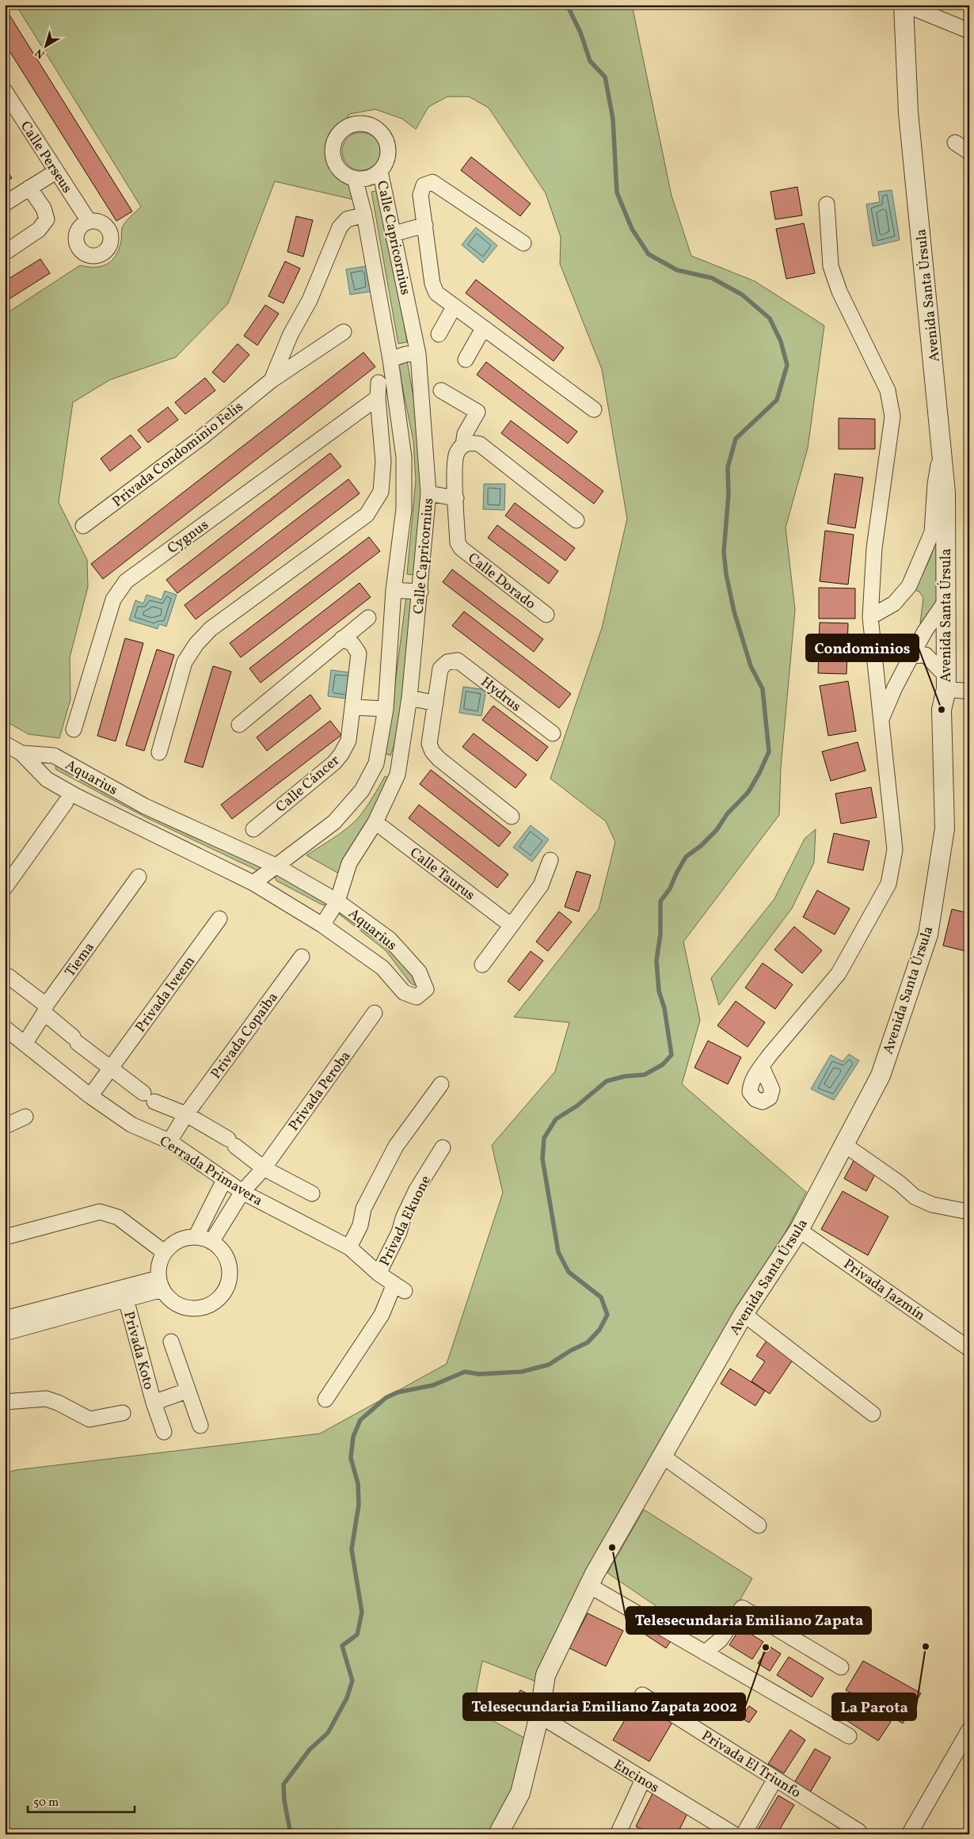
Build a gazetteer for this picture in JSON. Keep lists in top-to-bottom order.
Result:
{
  "streets": {
    "street": [
      "Calle Perseus",
      "Calle Capricornius",
      "Avenida Santa Úrsula",
      "Privada Condominio Felis",
      "Cygnus",
      "Calle Dorado",
      "Hydrus",
      "Aquarius",
      "Calle Cáncer",
      "Calle Taurus",
      "Tiema",
      "Privada Iveem",
      "Privada Copaiba",
      "Privada Peroba",
      "Cerrada Primavera",
      "Privada Ekuone",
      "Privada Jazmín",
      "Privada Koto",
      "Privada El Triunfo",
      "Encinos"
    ]
  },
  "crossings": [
    ["Calle Capricornius", "Privada Condominio Felis"],
    ["Calle Capricornius", "Aquarius"],
    ["Calle Capricornius", "Calle Taurus"],
    ["Avenida Santa Úrsula", "Privada Jazmín"],
    ["Avenida Santa Úrsula", "Encinos"],
    ["Tiema", "Cerrada Primavera"],
    ["Privada Iveem", "Cerrada Primavera"],
    ["Privada Copaiba", "Cerrada Primavera"],
    ["Privada Peroba", "Cerrada Primavera"],
    ["Cerrada Primavera", "Privada Ekuone"]
  ],
  "places": [
    "Condominios",
    "Telesecundaria Emiliano Zapata",
    "La Parota",
    "Telesecundaria Emiliano Zapata 2002"
  ],
  "scale_bar": "50 m",
  "north": "bottom left"
}
